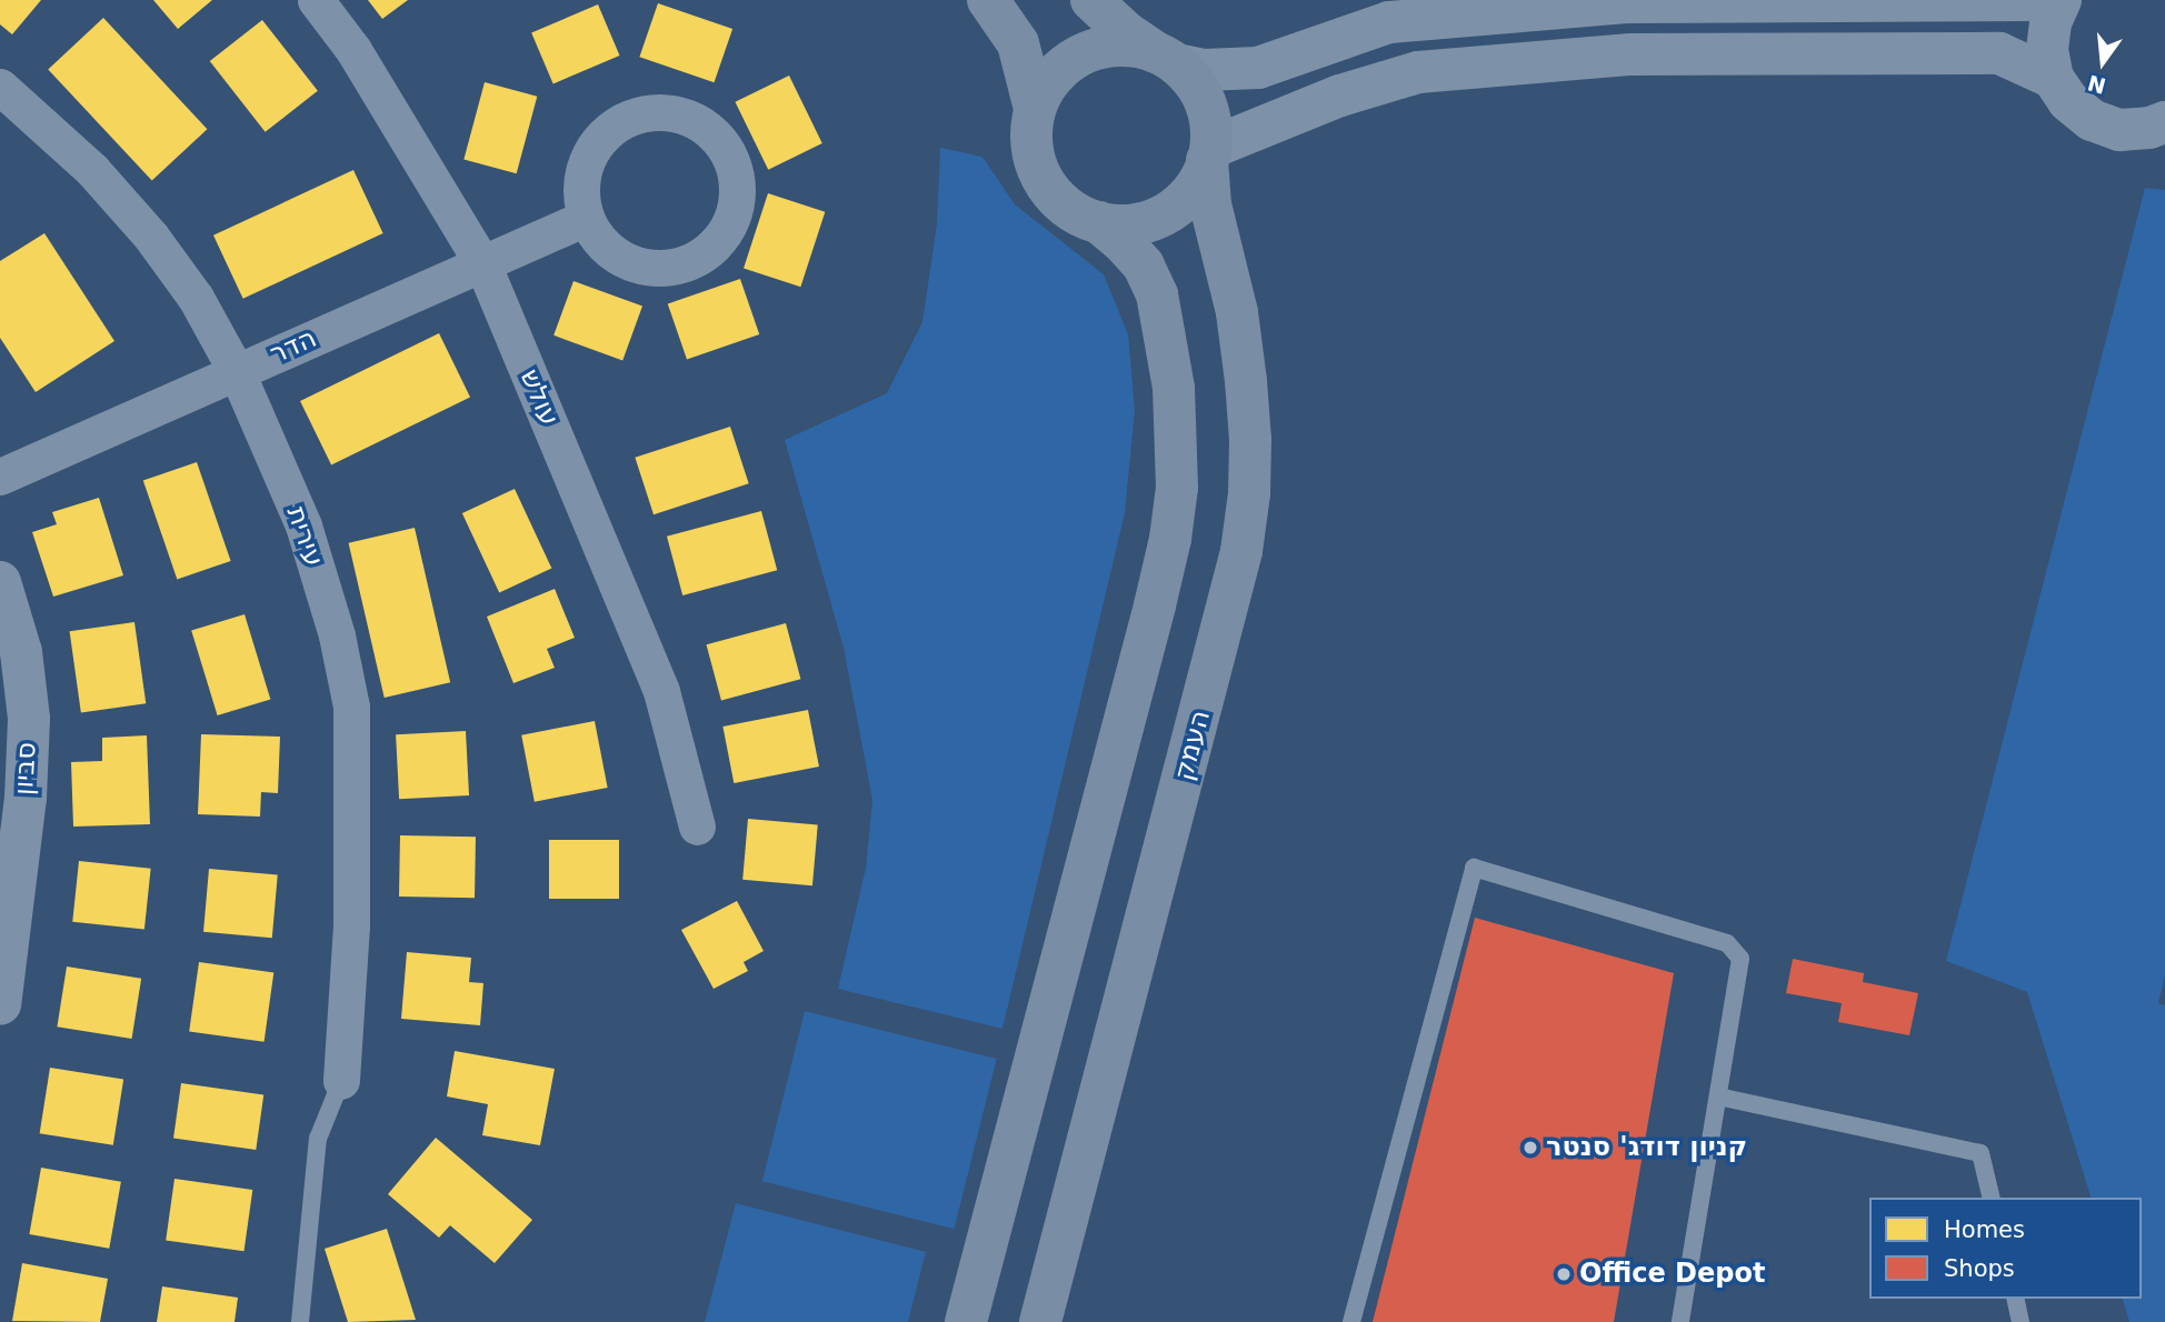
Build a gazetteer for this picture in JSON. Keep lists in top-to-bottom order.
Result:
{
  "streets": {
    "main road": ["העמק"],
    "street": [
      "הדר",
      "עולש",
      "עירית",
      "סביון"
    ]
  },
  "crossings": [
    ["הדר", "עולש"],
    ["הדר", "עירית"]
  ],
  "places": ["קניון דודג' סנטר", "Office Depot"],
  "legend": ["Homes", "Shops"],
  "north": "bottom"
}
